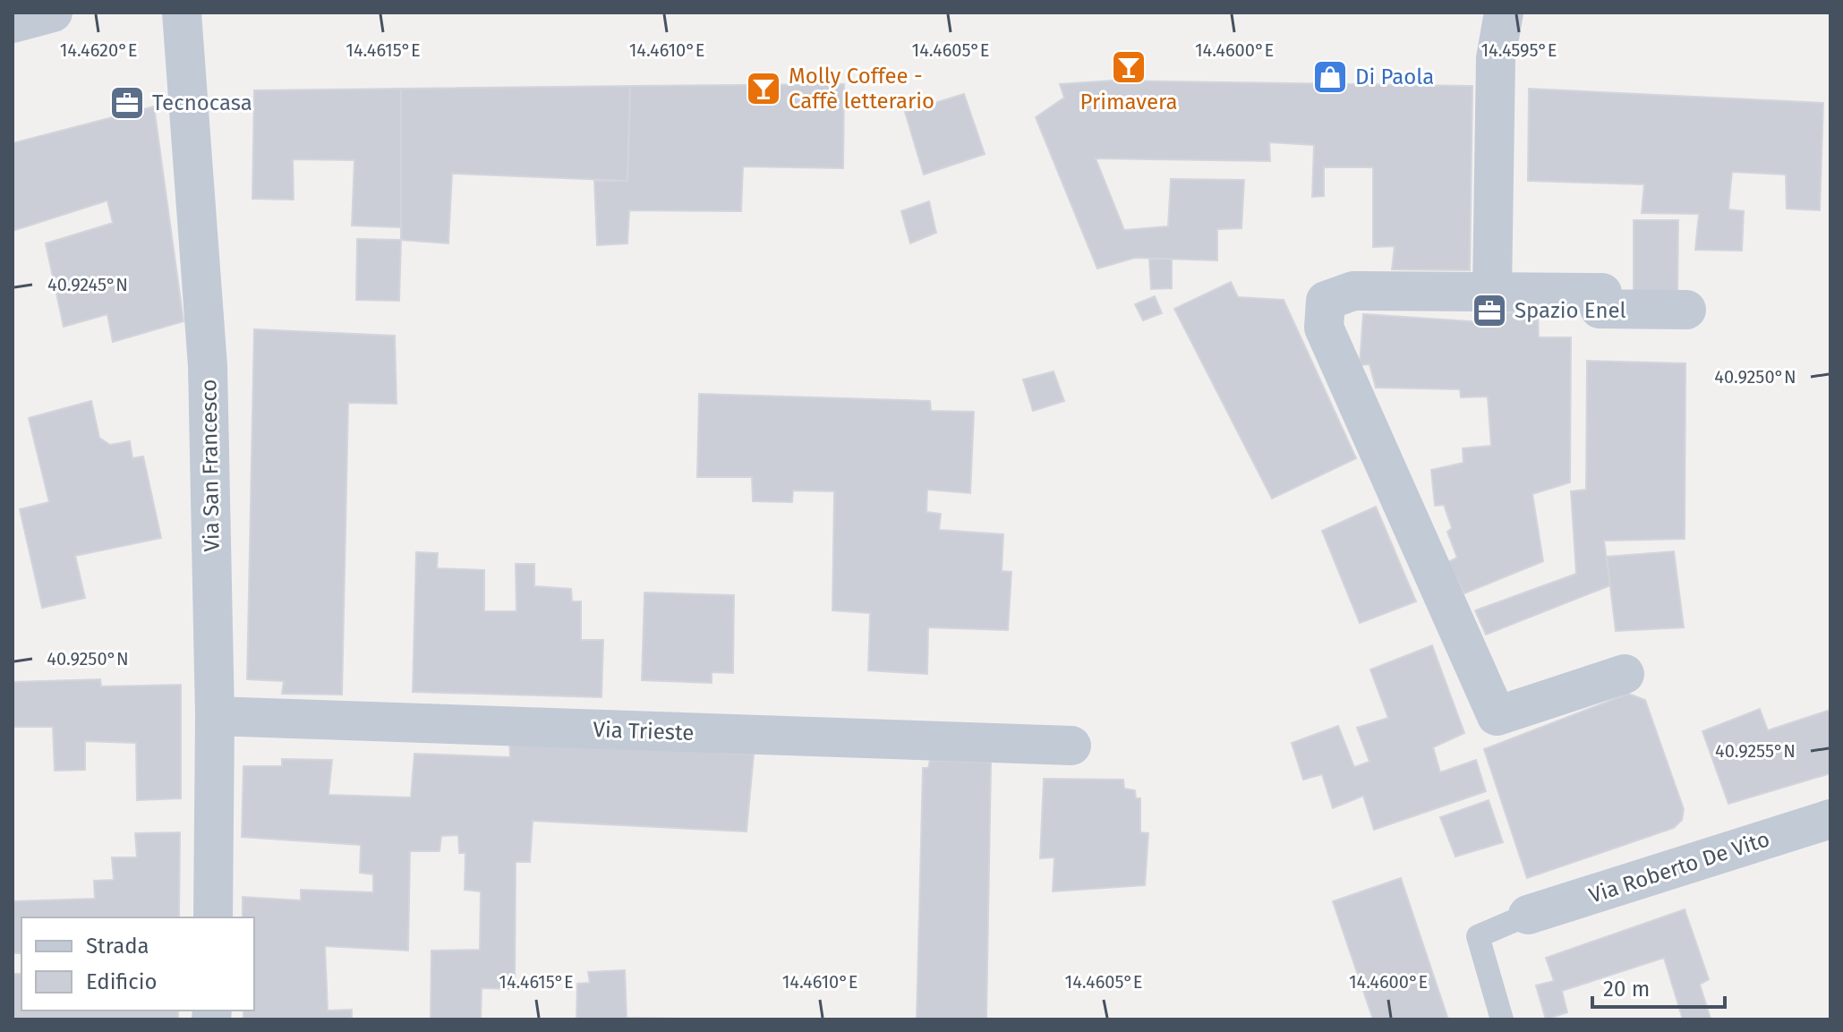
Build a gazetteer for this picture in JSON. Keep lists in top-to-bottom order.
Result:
{
  "streets": {
    "street": ["Via San Francesco", "Via Trieste", "Via Roberto De Vito"]
  },
  "crossings": [
    ["Via San Francesco", "Via Trieste"]
  ],
  "places": {
    "bar": ["Primavera", "Molly Coffee - Caffè letterario"],
    "shop": ["Di Paola"],
    "office": ["Tecnocasa", "Spazio Enel"]
  },
  "legend": ["Strada", "Edificio"],
  "scale_bar": "20 m",
  "coordinates": [
    "14.4620°E",
    "14.4615°E",
    "14.4610°E",
    "14.4605°E",
    "14.4600°E",
    "14.4595°E",
    "40.9245°N",
    "40.9250°N",
    "40.9255°N"
  ]
}
